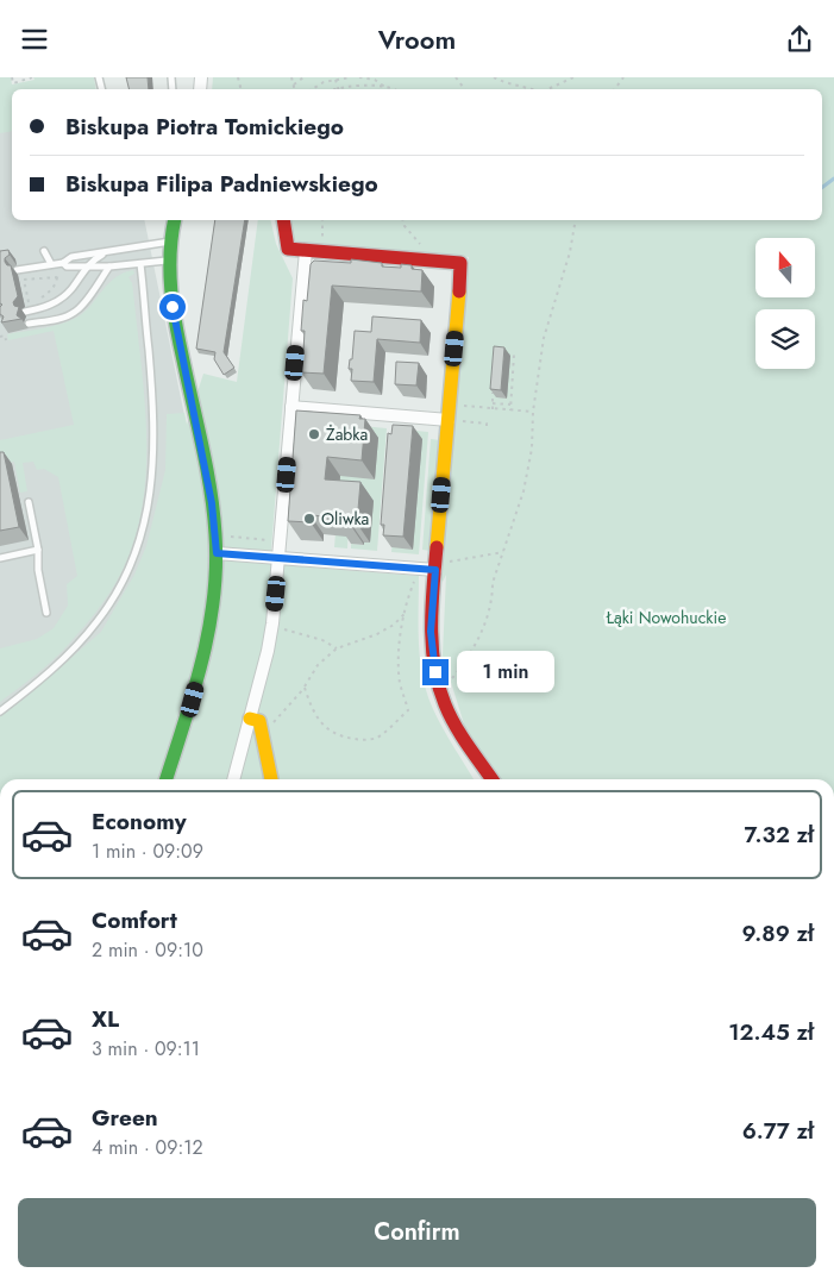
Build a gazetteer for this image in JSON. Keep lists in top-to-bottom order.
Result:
{
  "parks": ["Łąki Nowohuckie"],
  "places": ["Żabka", "Oliwka"],
  "north": "top",
  "page": {
    "header": "Vroom",
    "banner": ["Biskupa Piotra Tomickiego", "Biskupa Filipa Padniewskiego"],
    "bubble": "1 min",
    "list": [
      {
        "name": "Economy",
        "note": "1 min · 09:09",
        "value": "7.32 zł"
      },
      {
        "name": "Comfort",
        "note": "2 min · 09:10",
        "value": "9.89 zł"
      },
      {
        "name": "XL",
        "note": "3 min · 09:11",
        "value": "12.45 zł"
      },
      {
        "name": "Green",
        "note": "4 min · 09:12",
        "value": "6.77 zł"
      }
    ],
    "buttons": "Confirm"
  }
}
